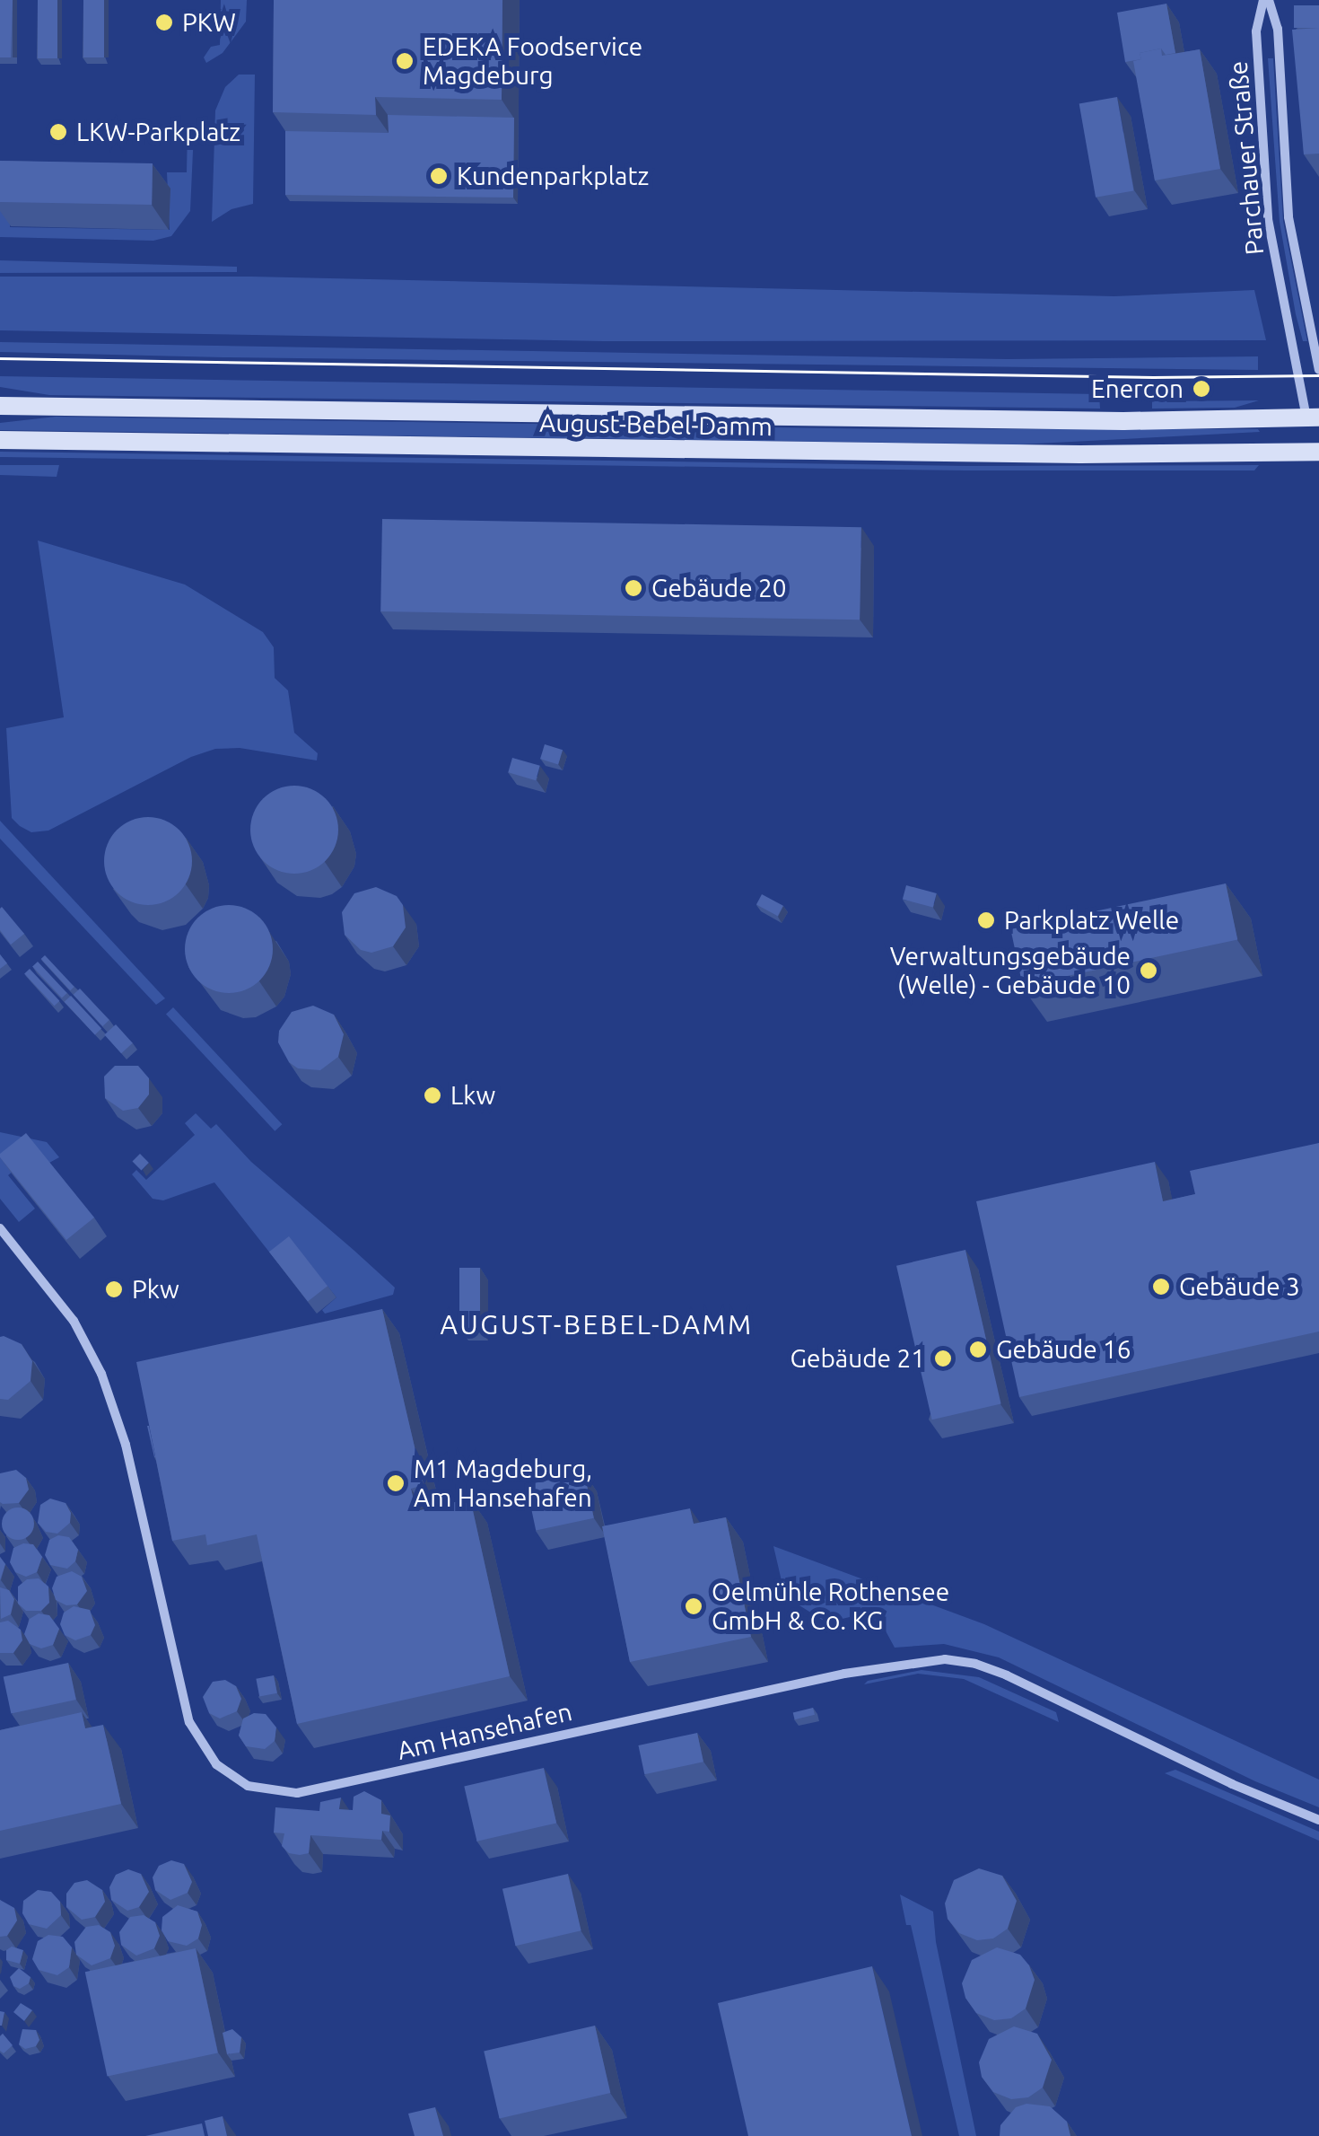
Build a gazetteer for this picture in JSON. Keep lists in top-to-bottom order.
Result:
{
  "streets": {
    "main road": ["August-Bebel-Damm"],
    "street": ["Parchauer Straße", "Am Hansehafen"]
  },
  "crossings": [
    ["Parchauer Straße", "August-Bebel-Damm"]
  ],
  "districts": ["AUGUST-BEBEL-DAMM"],
  "places": [
    "PKW",
    "EDEKA Foodservice Magdeburg",
    "LKW-Parkplatz",
    "Kundenparkplatz",
    "Enercon",
    "Gebäude 20",
    "Parkplatz Welle",
    "Verwaltungsgebäude (Welle) - Gebäude 10",
    "Lkw",
    "Gebäude 3",
    "Pkw",
    "Gebäude 16",
    "Gebäude 21",
    "M1 Magdeburg, Am Hansehafen",
    "Oelmühle Rothensee GmbH & Co. KG"
  ]
}
